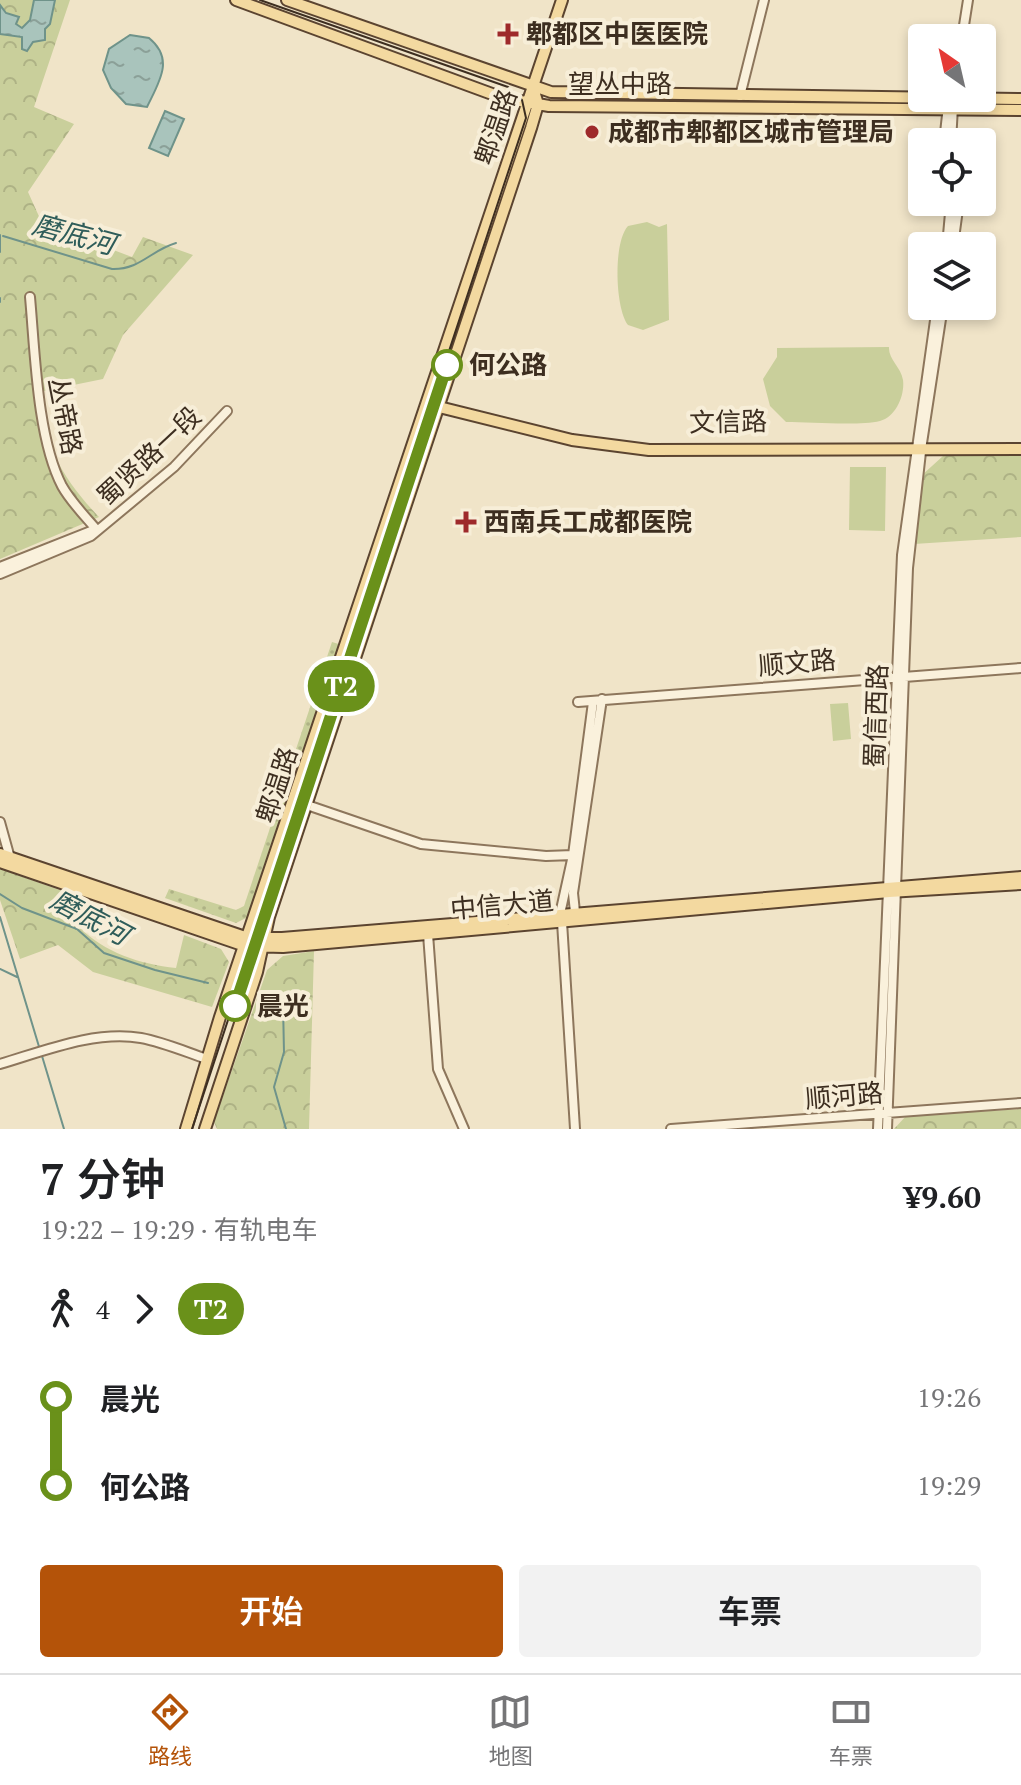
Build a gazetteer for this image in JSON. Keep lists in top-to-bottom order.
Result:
{
  "streets": {
    "main road": ["望丛中路", "郫温路", "中信大道"],
    "street": [
      "丛帝路",
      "蜀贤路一段",
      "顺文路",
      "蜀信西路",
      "顺河路"
    ]
  },
  "crossings": [
    ["望丛中路", "郫温路"],
    ["郫温路", "中信大道"],
    ["丛帝路", "蜀贤路一段"],
    ["顺文路", "蜀信西路"],
    ["蜀信西路", "中信大道"],
    ["蜀信西路", "顺河路"]
  ],
  "water": ["磨底河"],
  "places": {
    "health": ["郫都区中医医院", "西南兵工成都医院"],
    "other": ["成都市郫都区城市管理局", "何公路", "晨光"]
  },
  "lines": ["tram line T2"],
  "north": "top left",
  "page": {
    "on_map": "T2",
    "heading": ["7 分钟", "19:22 – 19:29 · 有轨电车", "¥9.60"],
    "legs": ["4", "T2"],
    "list": [
      {
        "name": "晨光",
        "value": "19:26"
      },
      {
        "name": "何公路",
        "value": "19:29"
      }
    ],
    "buttons": ["开始", "车票"],
    "tabs": ["路线", "地图", "车票"]
  }
}
